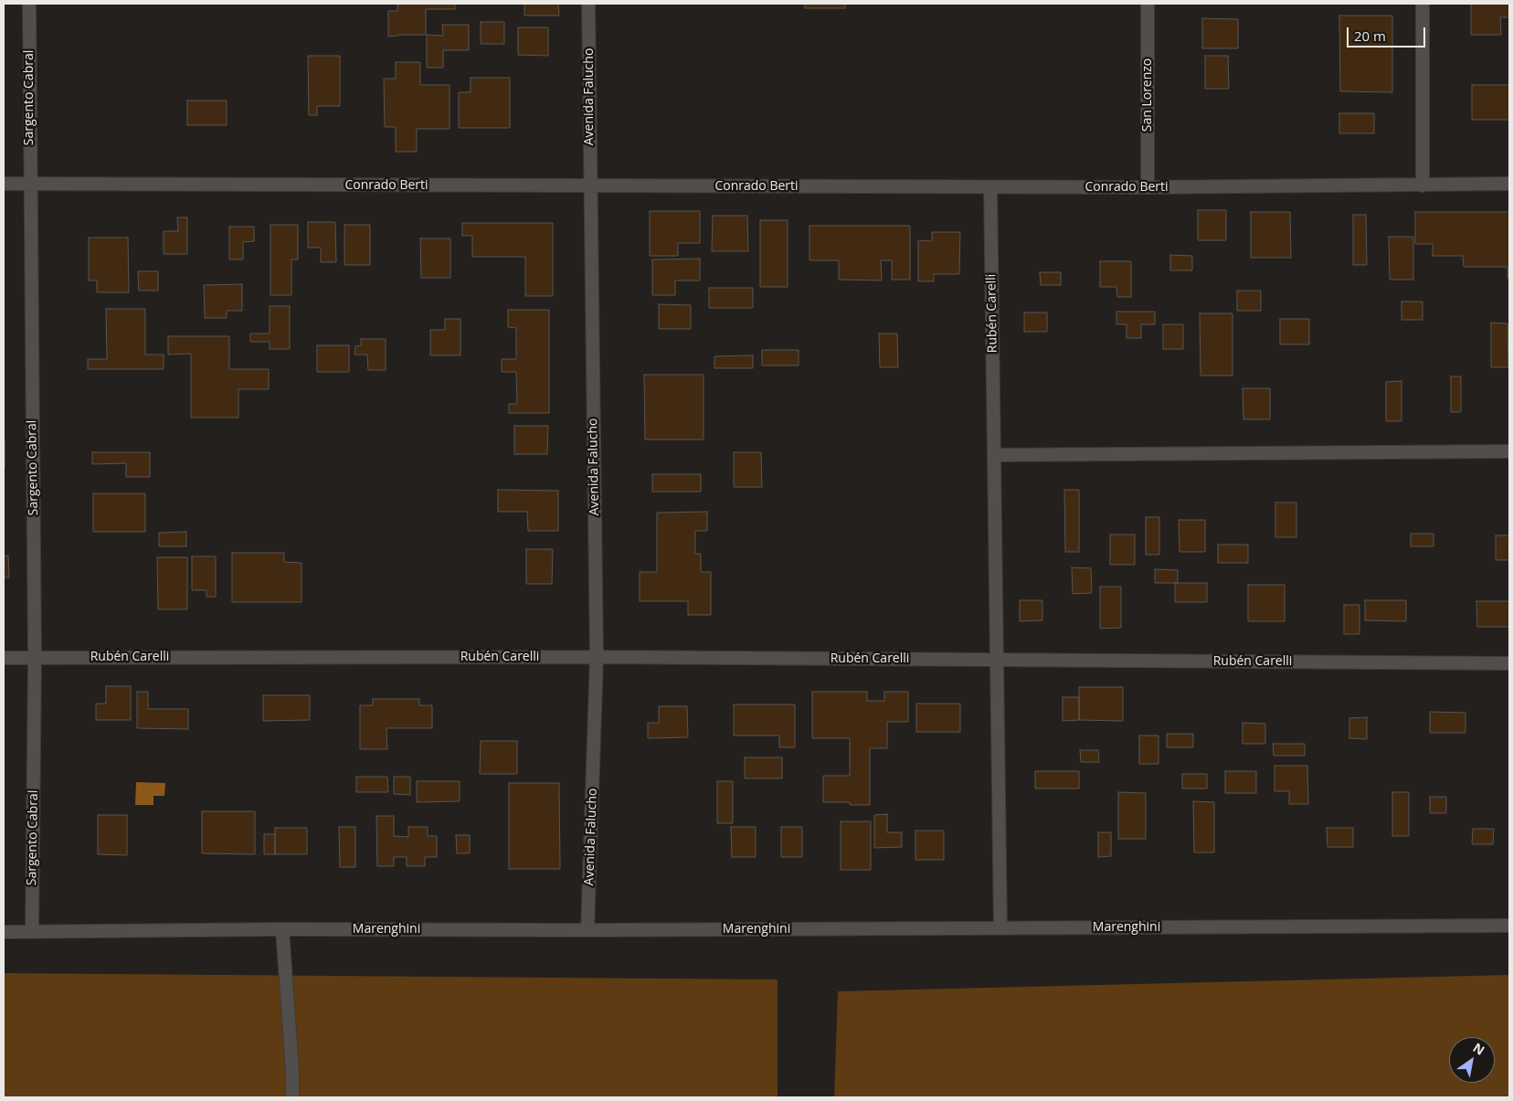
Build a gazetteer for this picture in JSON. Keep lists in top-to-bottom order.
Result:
{
  "streets": {
    "street": [
      "San Lorenzo",
      "Avenida Falucho",
      "Sargento Cabral",
      "Conrado Berti",
      "Rubén Carelli",
      "Marenghini"
    ]
  },
  "crossings": [
    ["San Lorenzo", "Conrado Berti"],
    ["Avenida Falucho", "Conrado Berti"],
    ["Avenida Falucho", "Rubén Carelli"],
    ["Avenida Falucho", "Marenghini"],
    ["Sargento Cabral", "Conrado Berti"],
    ["Sargento Cabral", "Rubén Carelli"],
    ["Sargento Cabral", "Marenghini"],
    ["Conrado Berti", "Rubén Carelli"],
    ["Rubén Carelli", "Marenghini"]
  ],
  "scale_bar": "20 m",
  "north": "top right"
}
